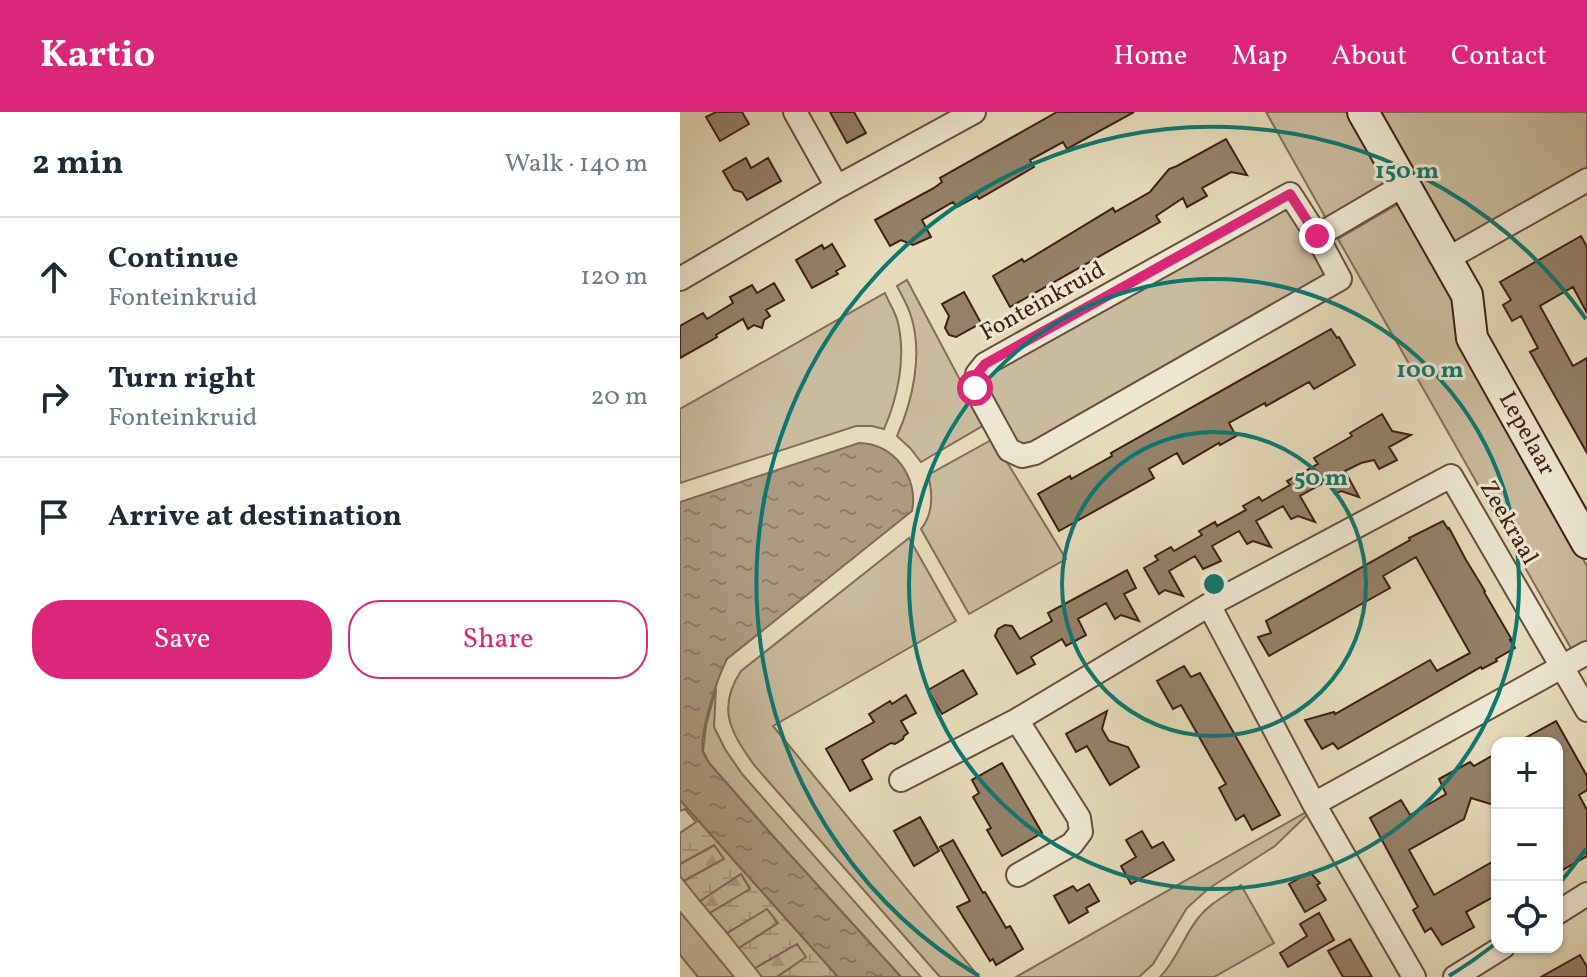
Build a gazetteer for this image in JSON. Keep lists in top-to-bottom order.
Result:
{
  "streets": {
    "street": ["Fonteinkruid", "Lepelaar", "Zeekraal"]
  },
  "page": {
    "header": "Kartio",
    "nav": [
      "Home",
      "Map",
      "About",
      "Contact"
    ],
    "heading": ["2 min", "Walk · 140 m"],
    "list": [
      ["Continue", "Fonteinkruid", "120 m"],
      ["Turn right", "Fonteinkruid", "20 m"],
      "Arrive at destination"
    ],
    "buttons": ["Save", "Share"],
    "map_buttons": ["+", "−"]
  },
  "rings": ["150 m", "100 m", "50 m"]
}
